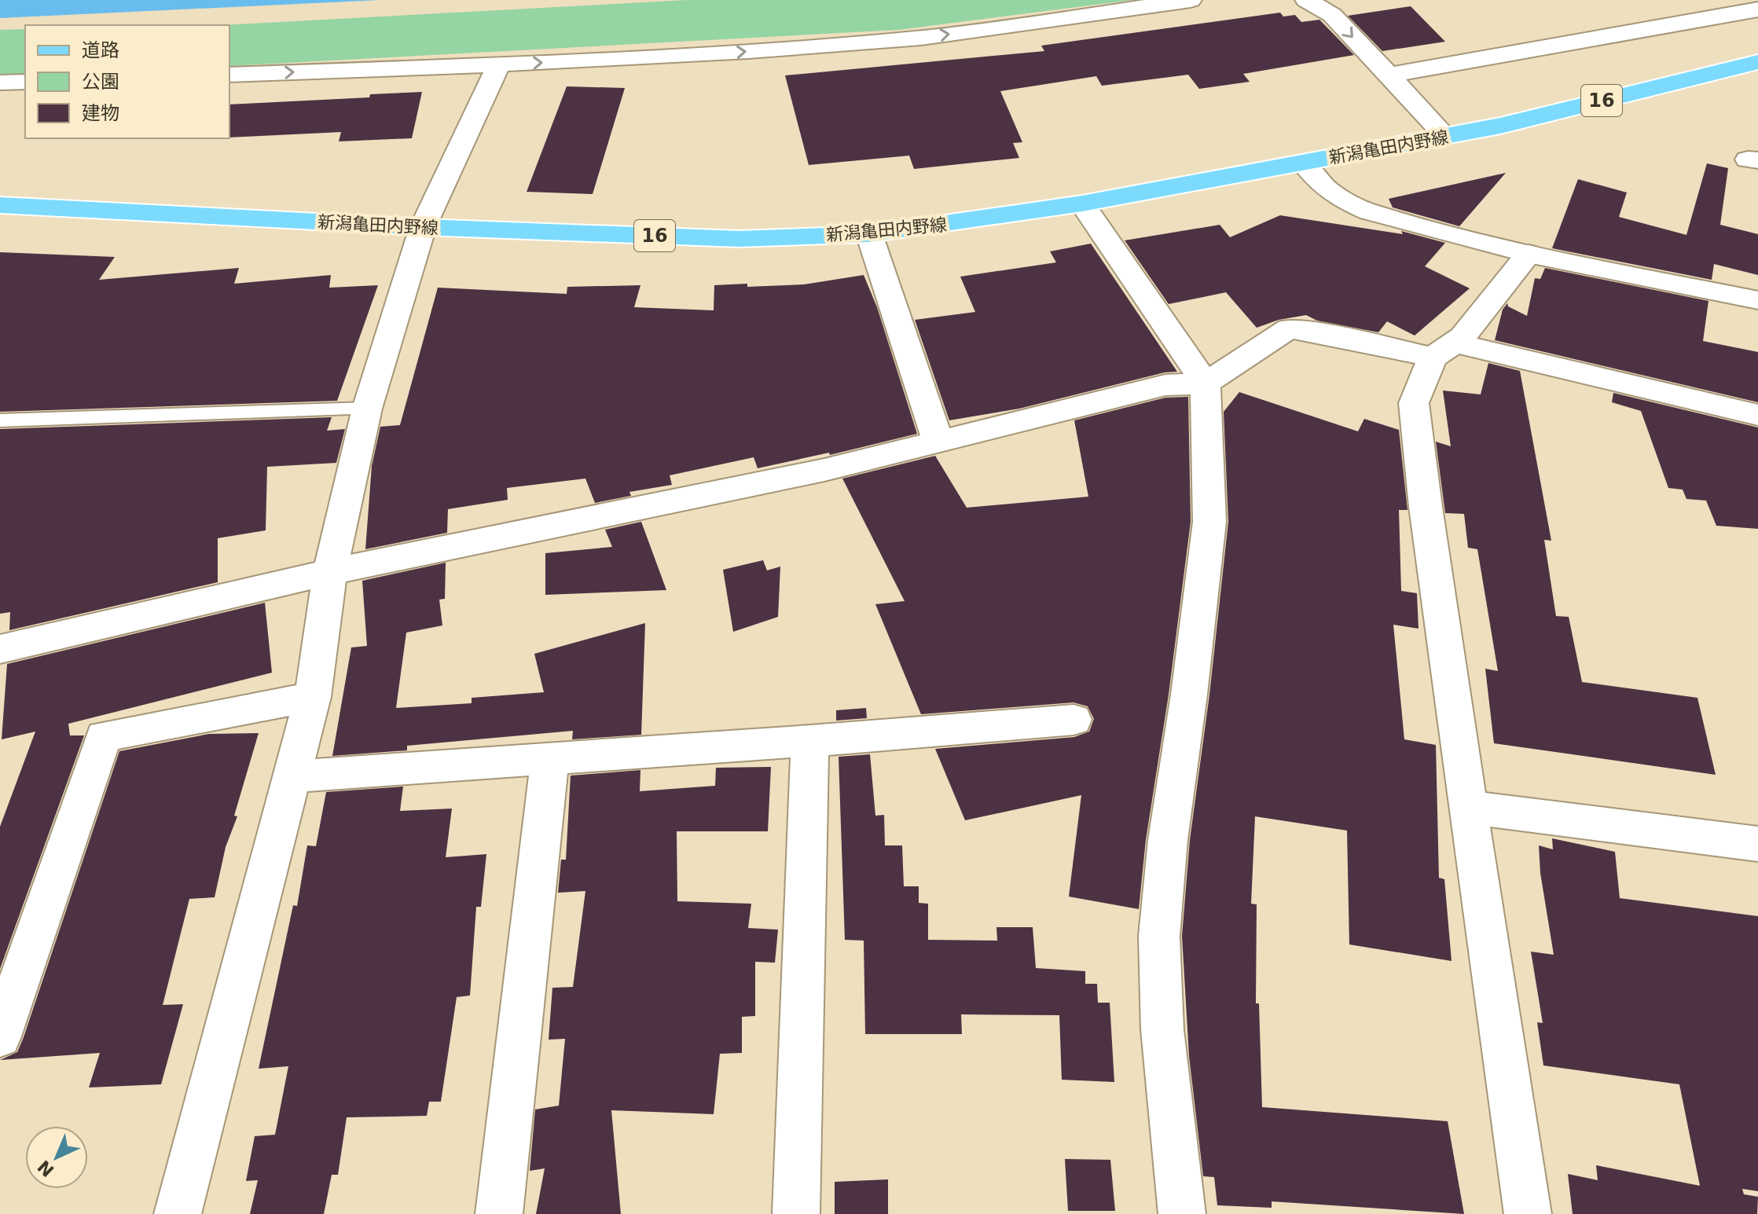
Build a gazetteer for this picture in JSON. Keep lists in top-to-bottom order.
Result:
{
  "streets": {
    "main road": ["16", "新潟亀田内野線"]
  },
  "legend": ["道路", "公園", "建物"],
  "north": "bottom left"
}
